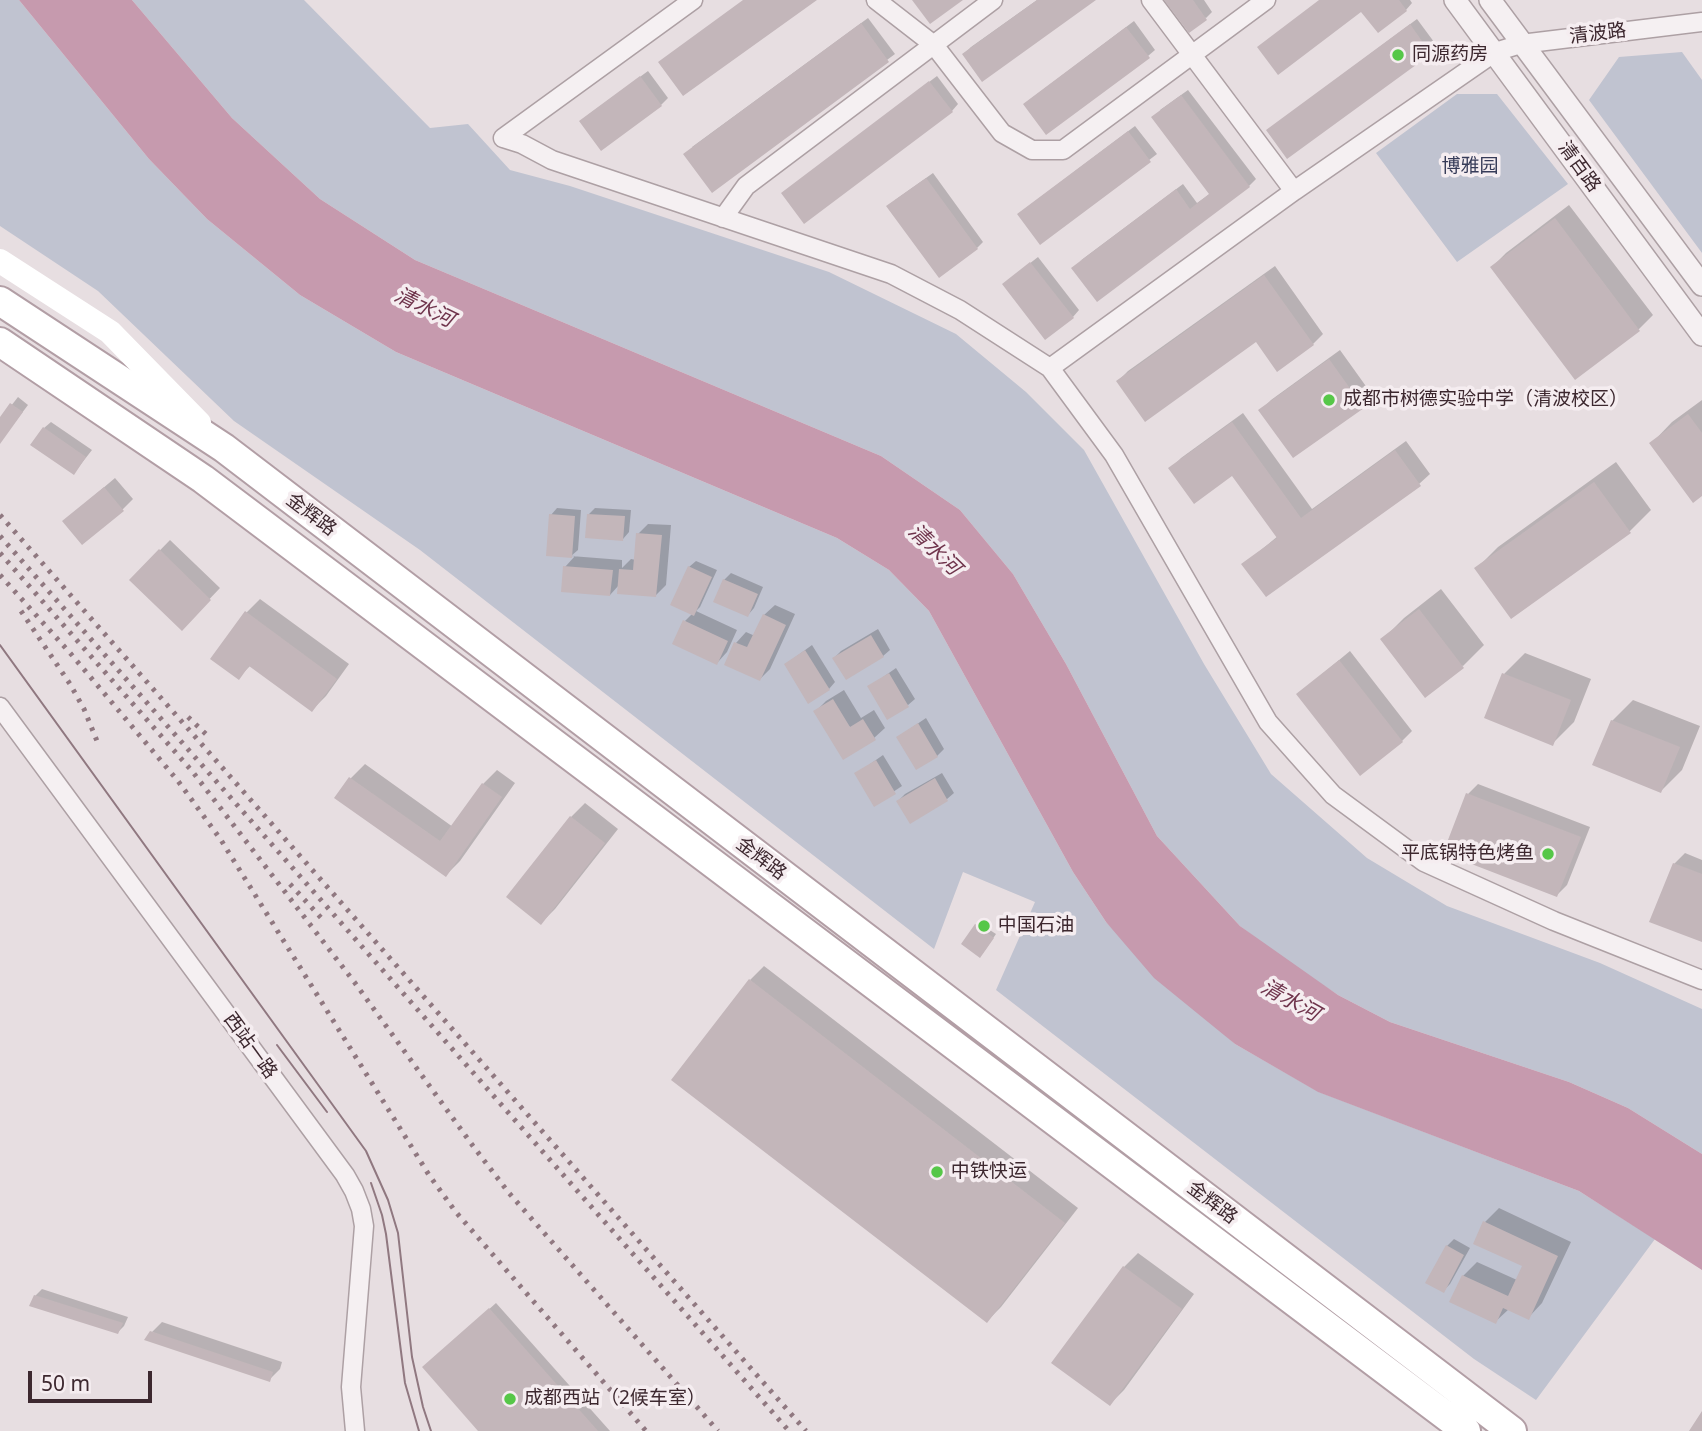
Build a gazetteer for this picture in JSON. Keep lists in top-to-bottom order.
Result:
{
  "streets": {
    "main road": ["金辉路"],
    "street": ["清波路", "清百路", "西站一路"]
  },
  "crossings": [
    ["清波路", "清百路"]
  ],
  "water": ["清水河"],
  "parks": ["博雅园"],
  "places": [
    "同源药房",
    "成都市树德实验中学（清波校区）",
    "平底锅特色烤鱼",
    "中国石油",
    "中铁快运",
    "成都西站（2候车室）"
  ],
  "scale_bar": "50 m"
}
